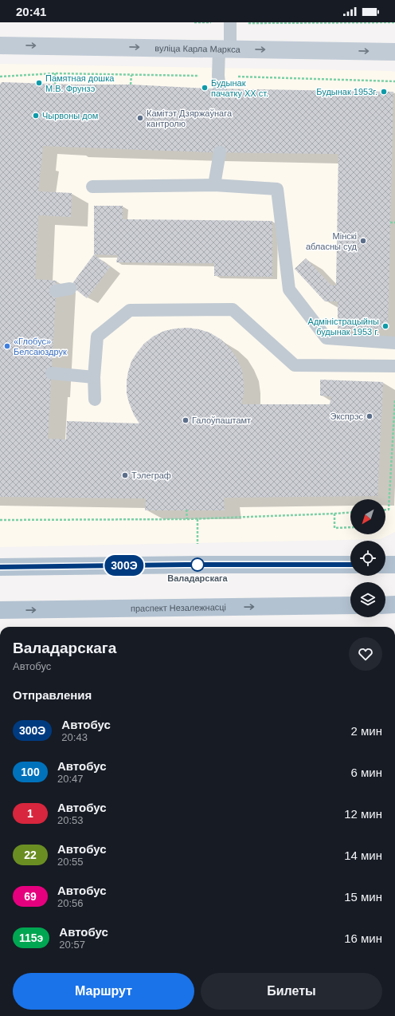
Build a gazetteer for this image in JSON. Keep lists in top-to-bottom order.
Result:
{
  "streets": {
    "main road": ["вуліца Карла Маркса", "праспект Незалежнасці"]
  },
  "one_way": ["вуліца Карла Маркса"],
  "places": [
    "Памятная дошка М.В. Фрунзэ",
    "Будынак пачатку XX ст.",
    "Будынак 1953г.",
    "Чырвоны дом",
    "Камітэт Дзяржаўнага кантролю",
    "Мінскі абласны суд",
    "Адміністрацыйны будынак 1953 г.",
    "«Глобус» Белсаюздрук",
    "Экспрэс",
    "Галоўпаштамт",
    "Тэлеграф",
    "Валадарскага"
  ],
  "lines": ["bus line 300Э"],
  "north": "bottom left",
  "page": {
    "status": "20:41",
    "on_map": "300Э",
    "heading": [
      ["Валадарскага", "Автобус"],
      "Отправления"
    ],
    "list": [
      {
        "mark": "300Э",
        "name": "Автобус",
        "note": "20:43",
        "value": "2 мин"
      },
      {
        "mark": "100",
        "name": "Автобус",
        "note": "20:47",
        "value": "6 мин"
      },
      {
        "mark": "1",
        "name": "Автобус",
        "note": "20:53",
        "value": "12 мин"
      },
      {
        "mark": "22",
        "name": "Автобус",
        "note": "20:55",
        "value": "14 мин"
      },
      {
        "mark": "69",
        "name": "Автобус",
        "note": "20:56",
        "value": "15 мин"
      },
      {
        "mark": "115э",
        "name": "Автобус",
        "note": "20:57",
        "value": "16 мин"
      }
    ],
    "buttons": ["Маршрут", "Билеты"]
  }
}
